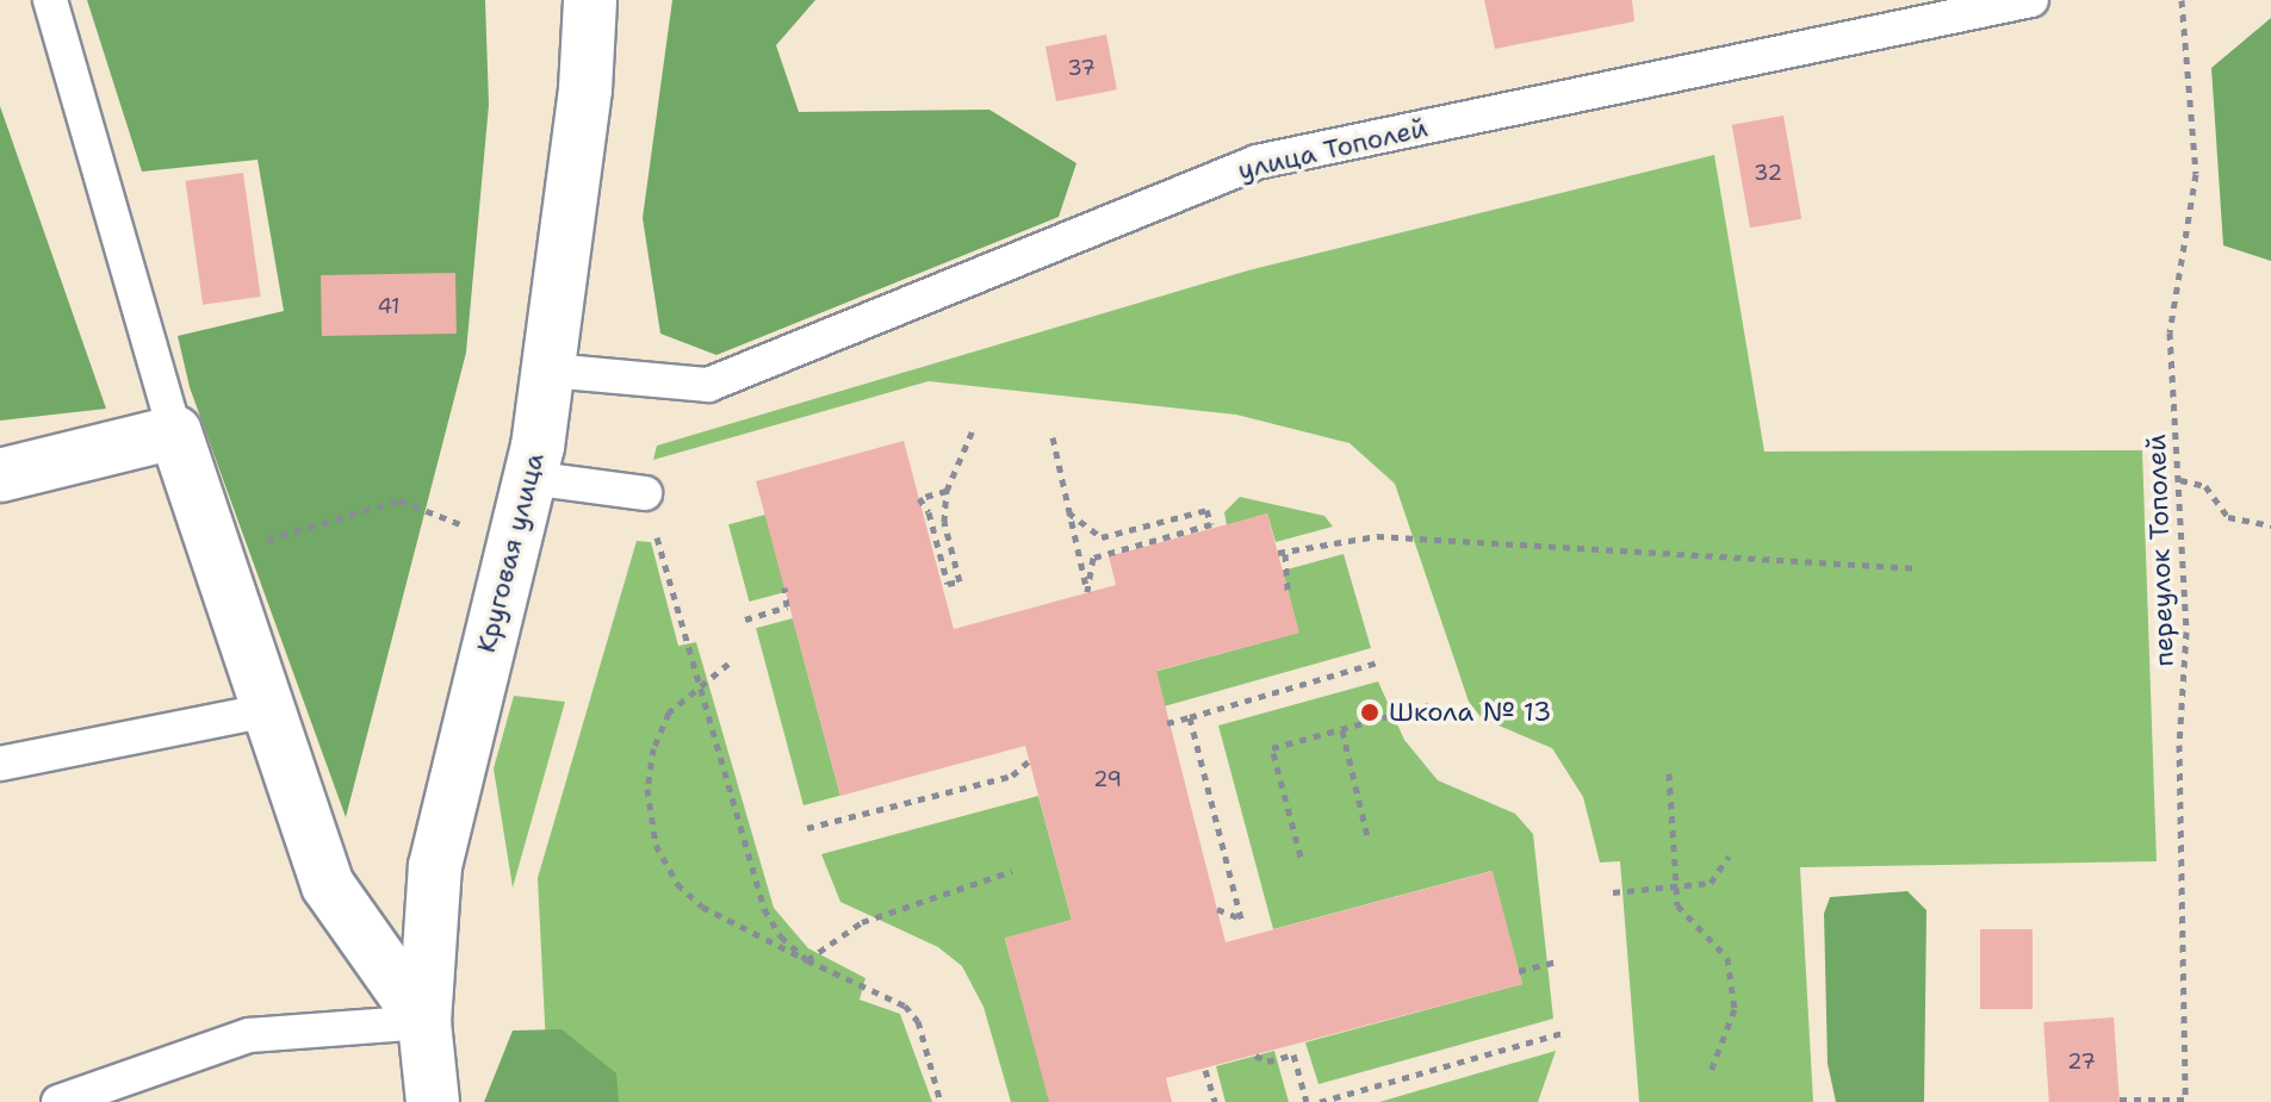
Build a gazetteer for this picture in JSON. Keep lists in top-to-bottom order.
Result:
{
  "streets": {
    "street": ["Круговая улица"],
    "lane": ["улица Тополей"],
    "path": ["переулок Тополей"]
  },
  "crossings": [
    ["улица Тополей", "Круговая улица"]
  ],
  "places": ["Школа № 13"],
  "house_numbers": [
    "37",
    "32",
    "41",
    "29",
    "27"
  ]
}
